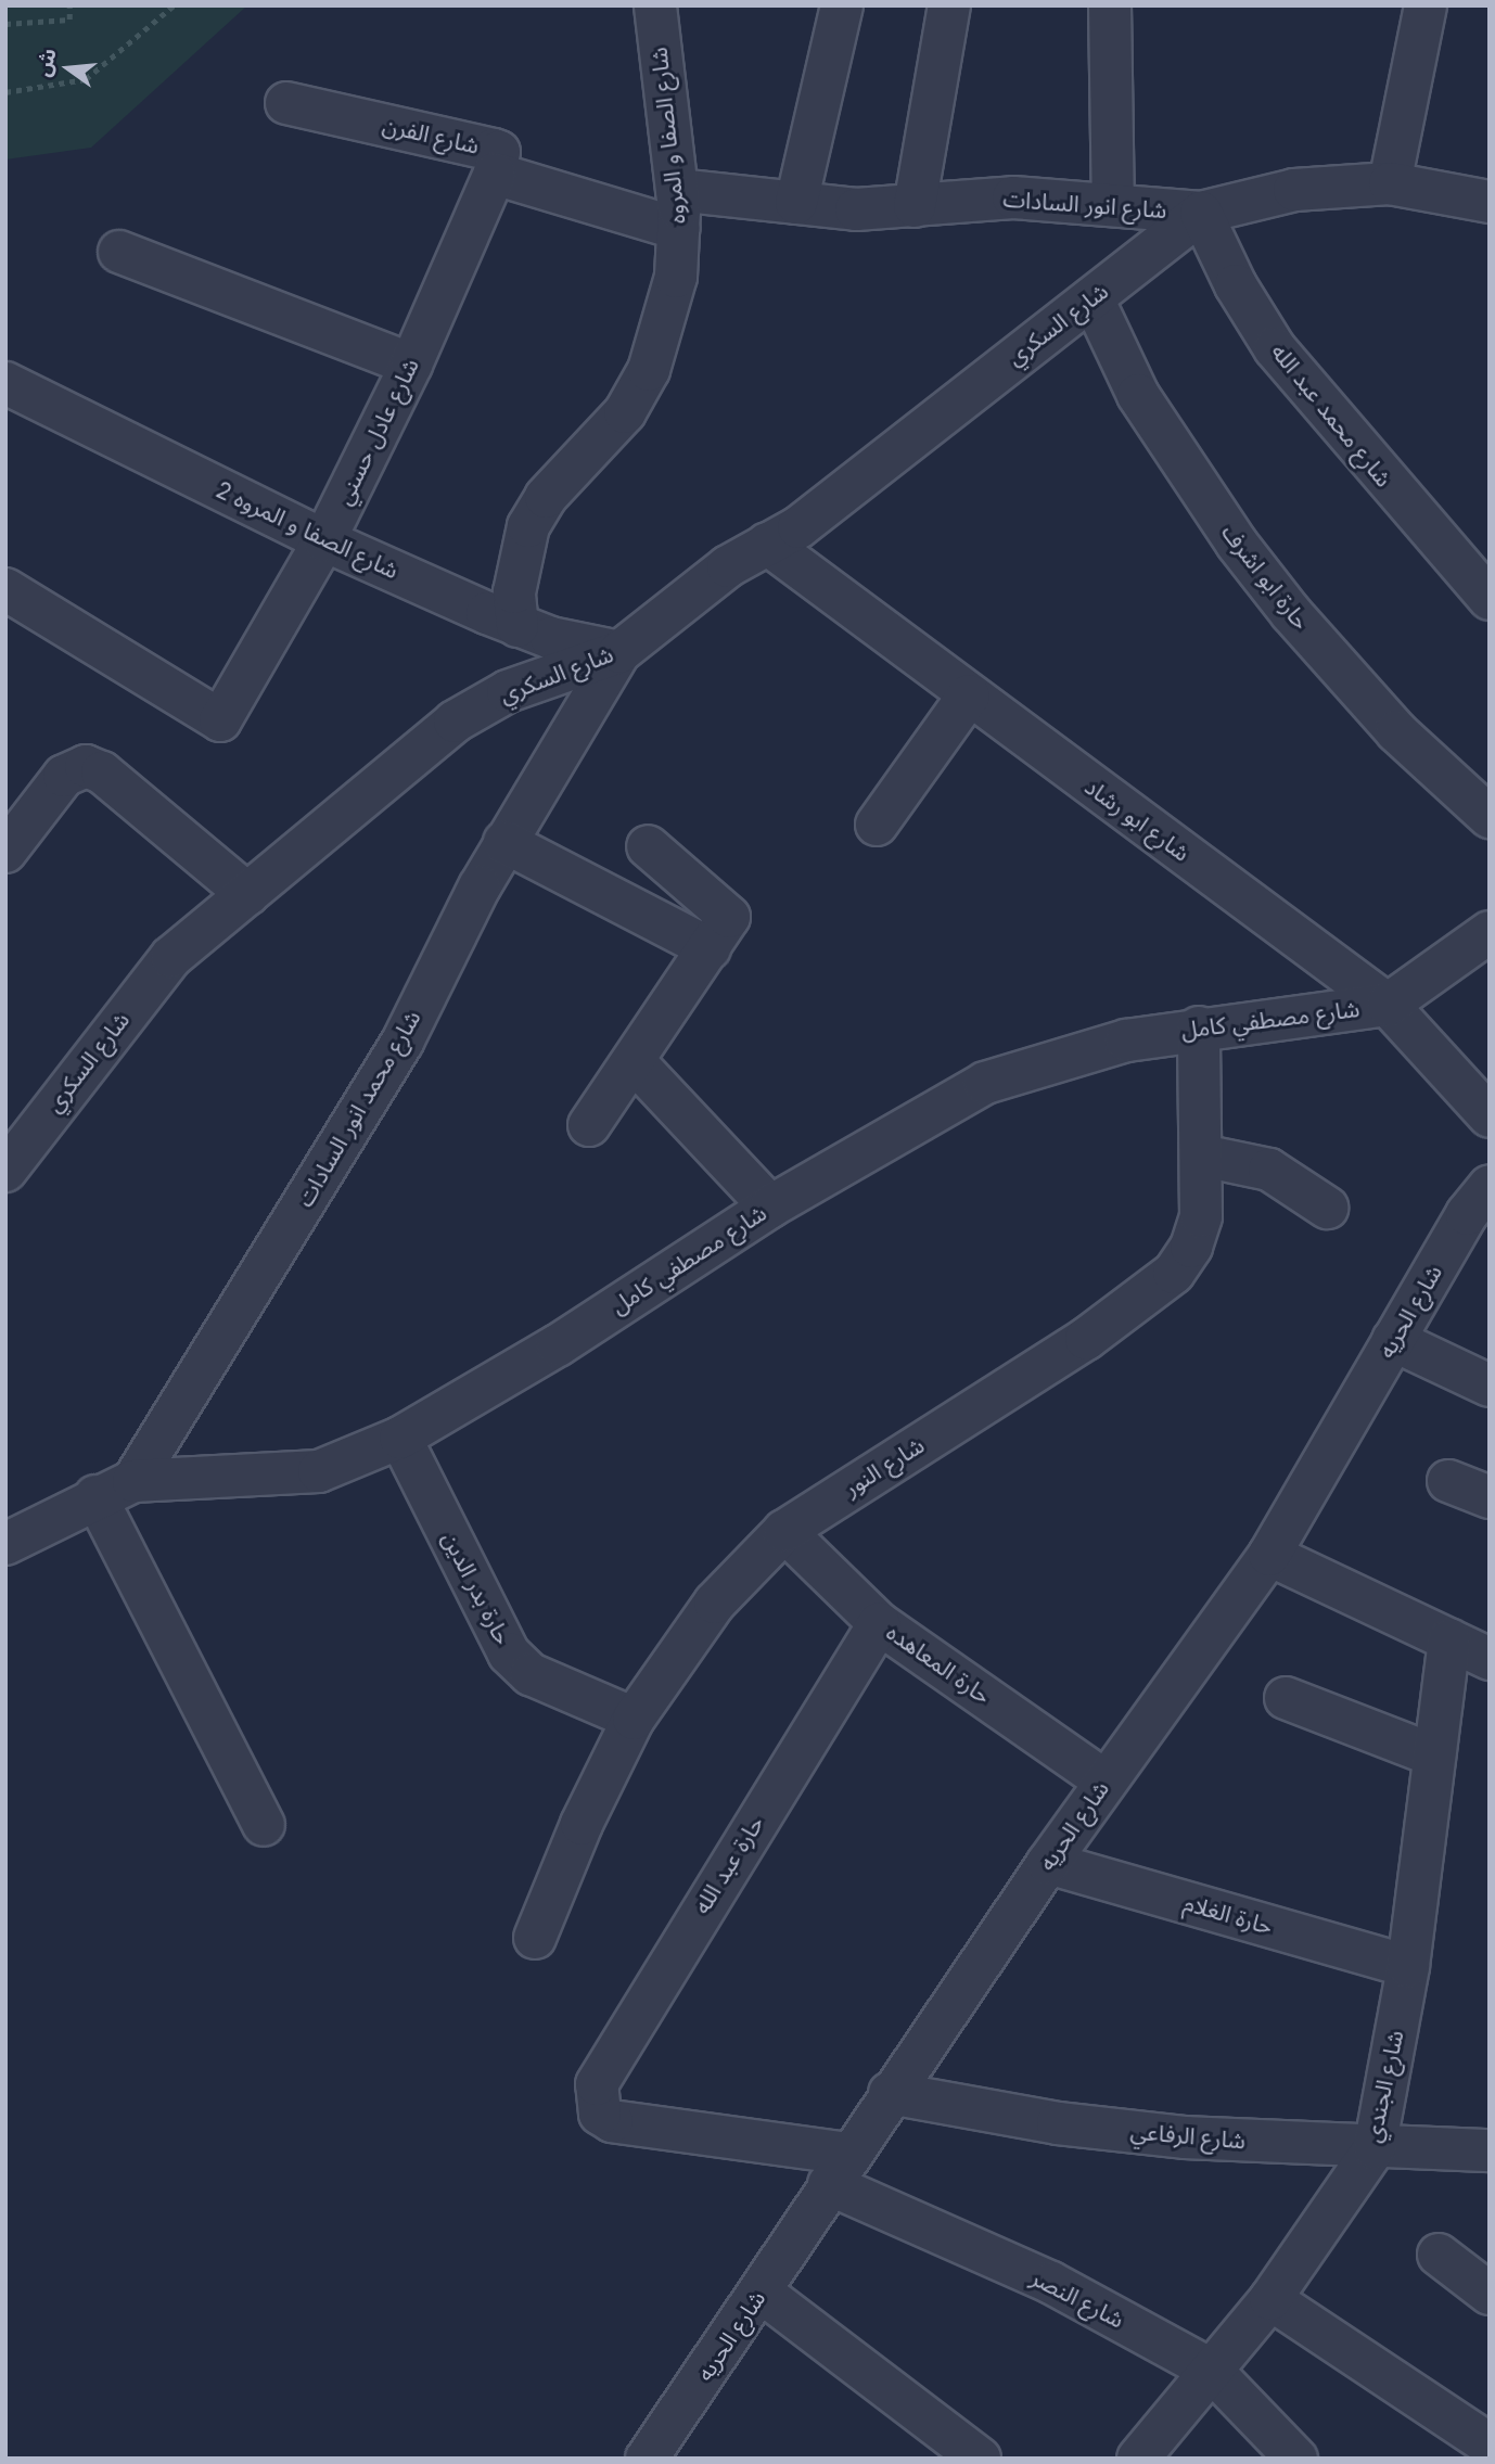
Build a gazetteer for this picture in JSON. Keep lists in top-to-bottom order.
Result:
{
  "streets": {
    "street": [
      "شارع الفرن",
      "شارع الصفا و المروه",
      "شارع انور السادات",
      "شارع السكري",
      "شارع محمد عبد الله",
      "شارع عادل حسني",
      "شارع الصفا و المروه 2",
      "حارة ابو اشرف",
      "شارع ابو رشاد",
      "شارع مصطفي كامل",
      "شارع محمد انور السادات",
      "شارع الحريه",
      "شارع النور",
      "حارة بدر الدين",
      "حارة المعاهده",
      "حارة عبد الله",
      "حارة الغلام",
      "شارع الجندي",
      "شارع الرفاعي",
      "شارع النصر"
    ]
  },
  "crossings": [
    ["شارع الفرن", "شارع الصفا و المروه"],
    ["شارع الفرن", "شارع انور السادات"],
    ["شارع الفرن", "شارع عادل حسني"],
    ["شارع الصفا و المروه", "شارع انور السادات"],
    ["شارع الصفا و المروه", "شارع الصفا و المروه 2"],
    ["شارع انور السادات", "شارع السكري"],
    ["شارع انور السادات", "شارع محمد عبد الله"],
    ["شارع السكري", "شارع محمد عبد الله"],
    ["شارع السكري", "شارع الصفا و المروه 2"],
    ["شارع السكري", "حارة ابو اشرف"],
    ["شارع السكري", "شارع ابو رشاد"],
    ["شارع السكري", "شارع محمد انور السادات"],
    ["شارع عادل حسني", "شارع الصفا و المروه 2"],
    ["شارع الصفا و المروه 2", "شارع محمد انور السادات"],
    ["شارع ابو رشاد", "شارع مصطفي كامل"],
    ["شارع مصطفي كامل", "شارع محمد انور السادات"],
    ["شارع مصطفي كامل", "شارع النور"],
    ["شارع مصطفي كامل", "حارة بدر الدين"],
    ["شارع الحريه", "حارة المعاهده"],
    ["شارع الحريه", "حارة الغلام"],
    ["شارع الحريه", "شارع الرفاعي"],
    ["شارع الحريه", "شارع النصر"],
    ["شارع النور", "حارة بدر الدين"],
    ["شارع النور", "حارة المعاهده"],
    ["حارة المعاهده", "حارة عبد الله"],
    ["حارة عبد الله", "شارع النصر"],
    ["حارة الغلام", "شارع الجندي"],
    ["شارع الجندي", "شارع الرفاعي"],
    ["شارع الجندي", "شارع النصر"]
  ],
  "north": "left"
}
